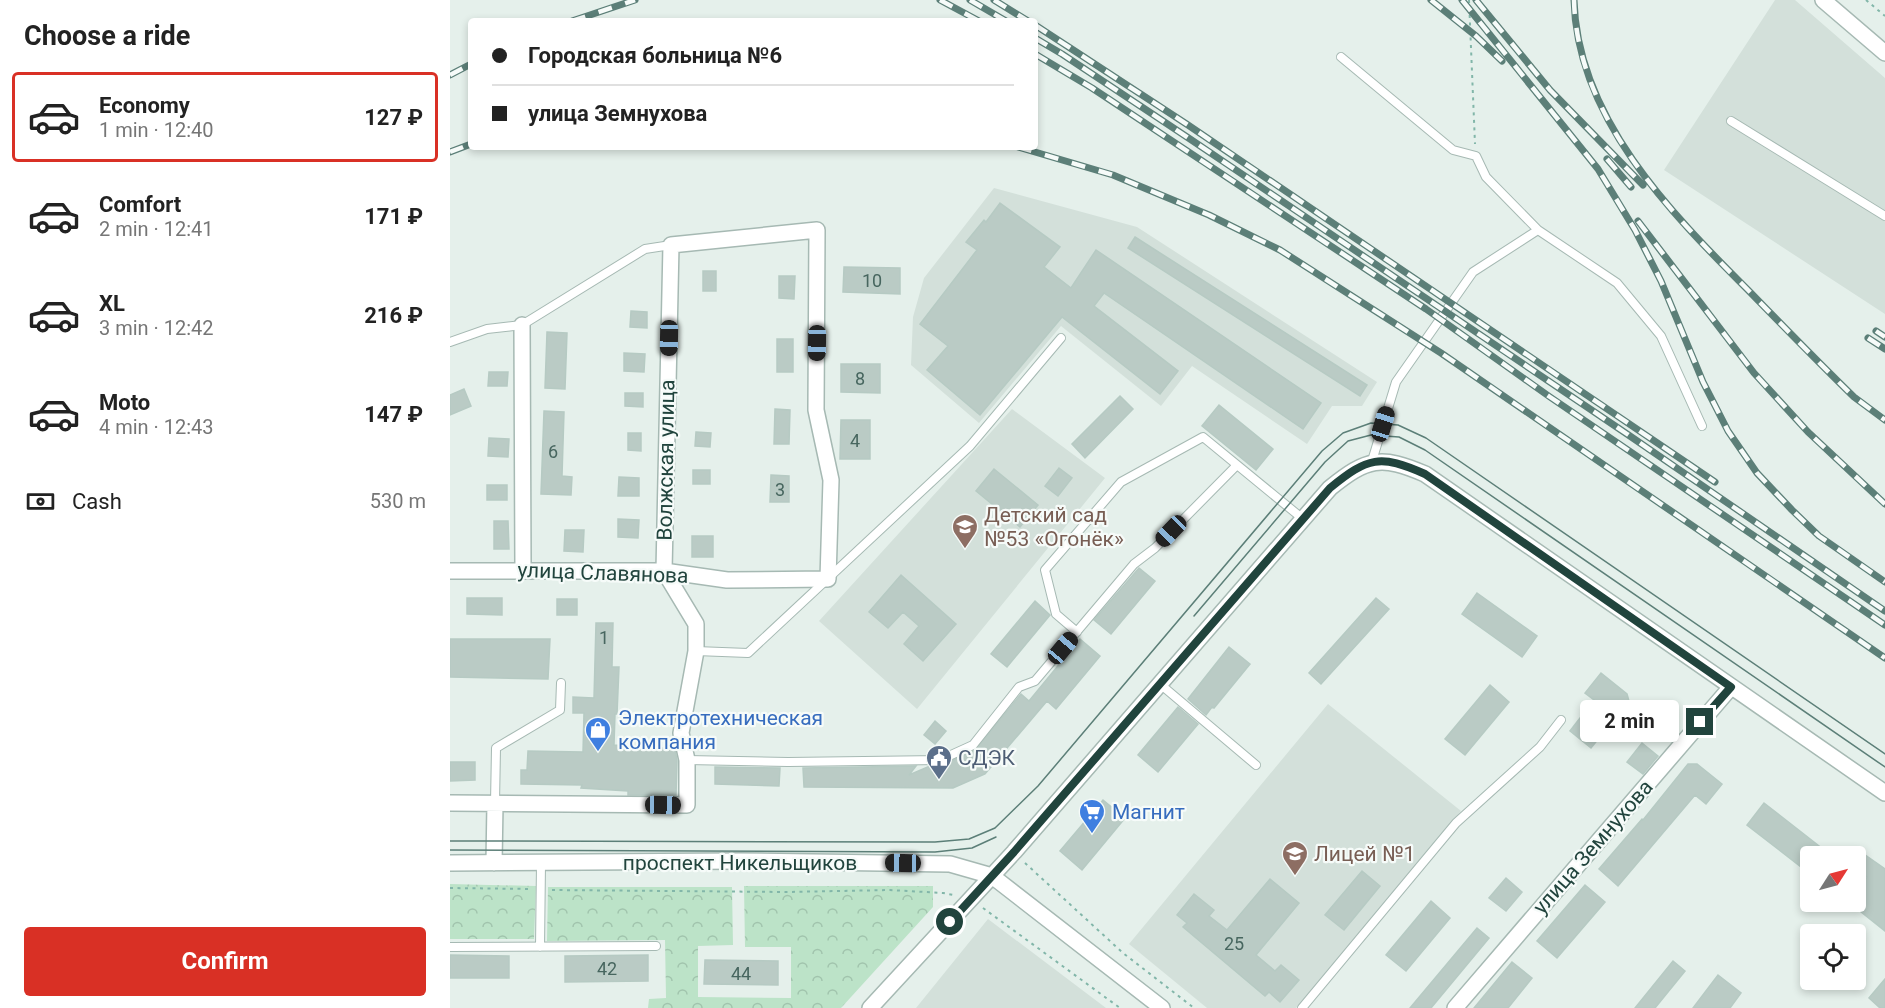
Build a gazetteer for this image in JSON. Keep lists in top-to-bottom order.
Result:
{
  "streets": {
    "street": [
      "Волжская улица",
      "улица Славянова",
      "улица Земнухова",
      "проспект Никельщиков"
    ]
  },
  "crossings": [
    ["Волжская улица", "улица Славянова"]
  ],
  "places": {
    "school or university": ["Детский сад №53 «Огонёк»", "Лицей №1"],
    "shop": ["Электротехническая компания"],
    "public building": ["СДЭК"],
    "supermarket": ["Магнит"]
  },
  "house_numbers": [
    "10",
    "8",
    "4",
    "6",
    "3",
    "1",
    "25",
    "42",
    "44"
  ],
  "north": "top right",
  "page": {
    "heading": "Choose a ride",
    "banner": ["Городская больница №6", "улица Земнухова"],
    "list": [
      {
        "name": "Economy",
        "note": "1 min · 12:40",
        "value": "127 ₽"
      },
      {
        "name": "Comfort",
        "note": "2 min · 12:41",
        "value": "171 ₽"
      },
      {
        "name": "XL",
        "note": "3 min · 12:42",
        "value": "216 ₽"
      },
      {
        "name": "Moto",
        "note": "4 min · 12:43",
        "value": "147 ₽"
      }
    ],
    "pay": ["Cash", "530 m"],
    "bubble": "2 min",
    "buttons": "Confirm"
  }
}
